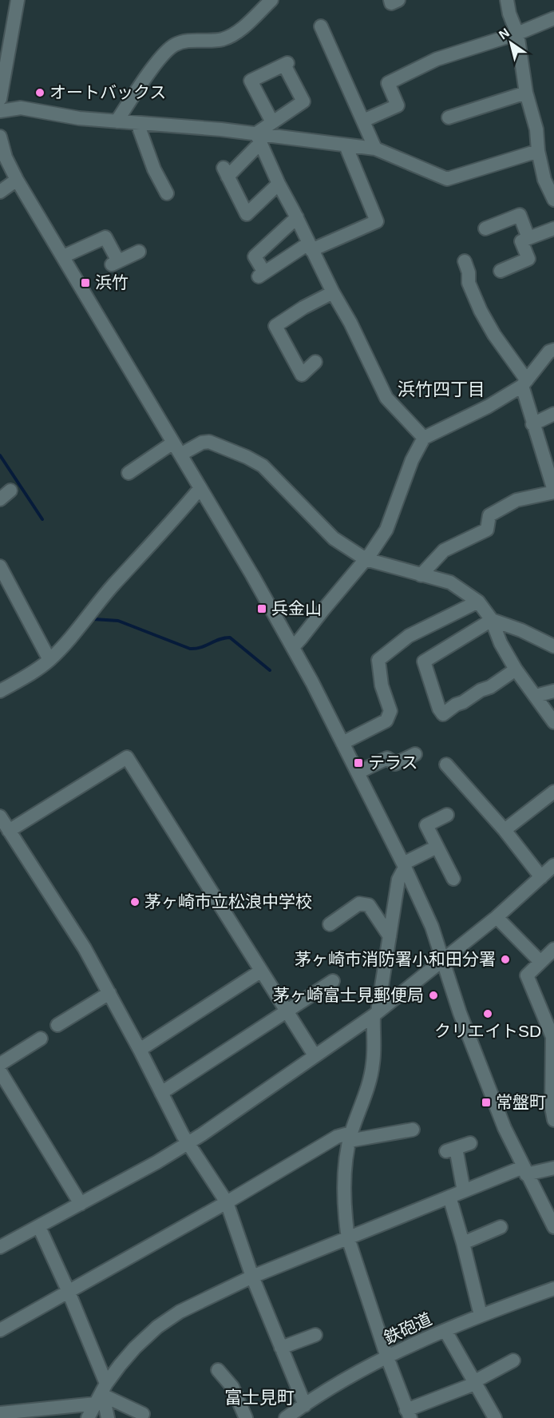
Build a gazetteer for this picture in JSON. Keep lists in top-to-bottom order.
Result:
{
  "streets": {
    "street": ["鉄砲道"]
  },
  "districts": ["浜竹四丁目", "富士見町"],
  "places": {
    "other": [
      "オートバックス",
      "茅ヶ崎市立松浪中学校",
      "茅ヶ崎市消防署小和田分署",
      "茅ヶ崎富士見郵便局",
      "クリエイトSD"
    ],
    "transit": [
      "浜竹",
      "兵金山",
      "テラス",
      "常盤町"
    ]
  },
  "north": "top left"
}
